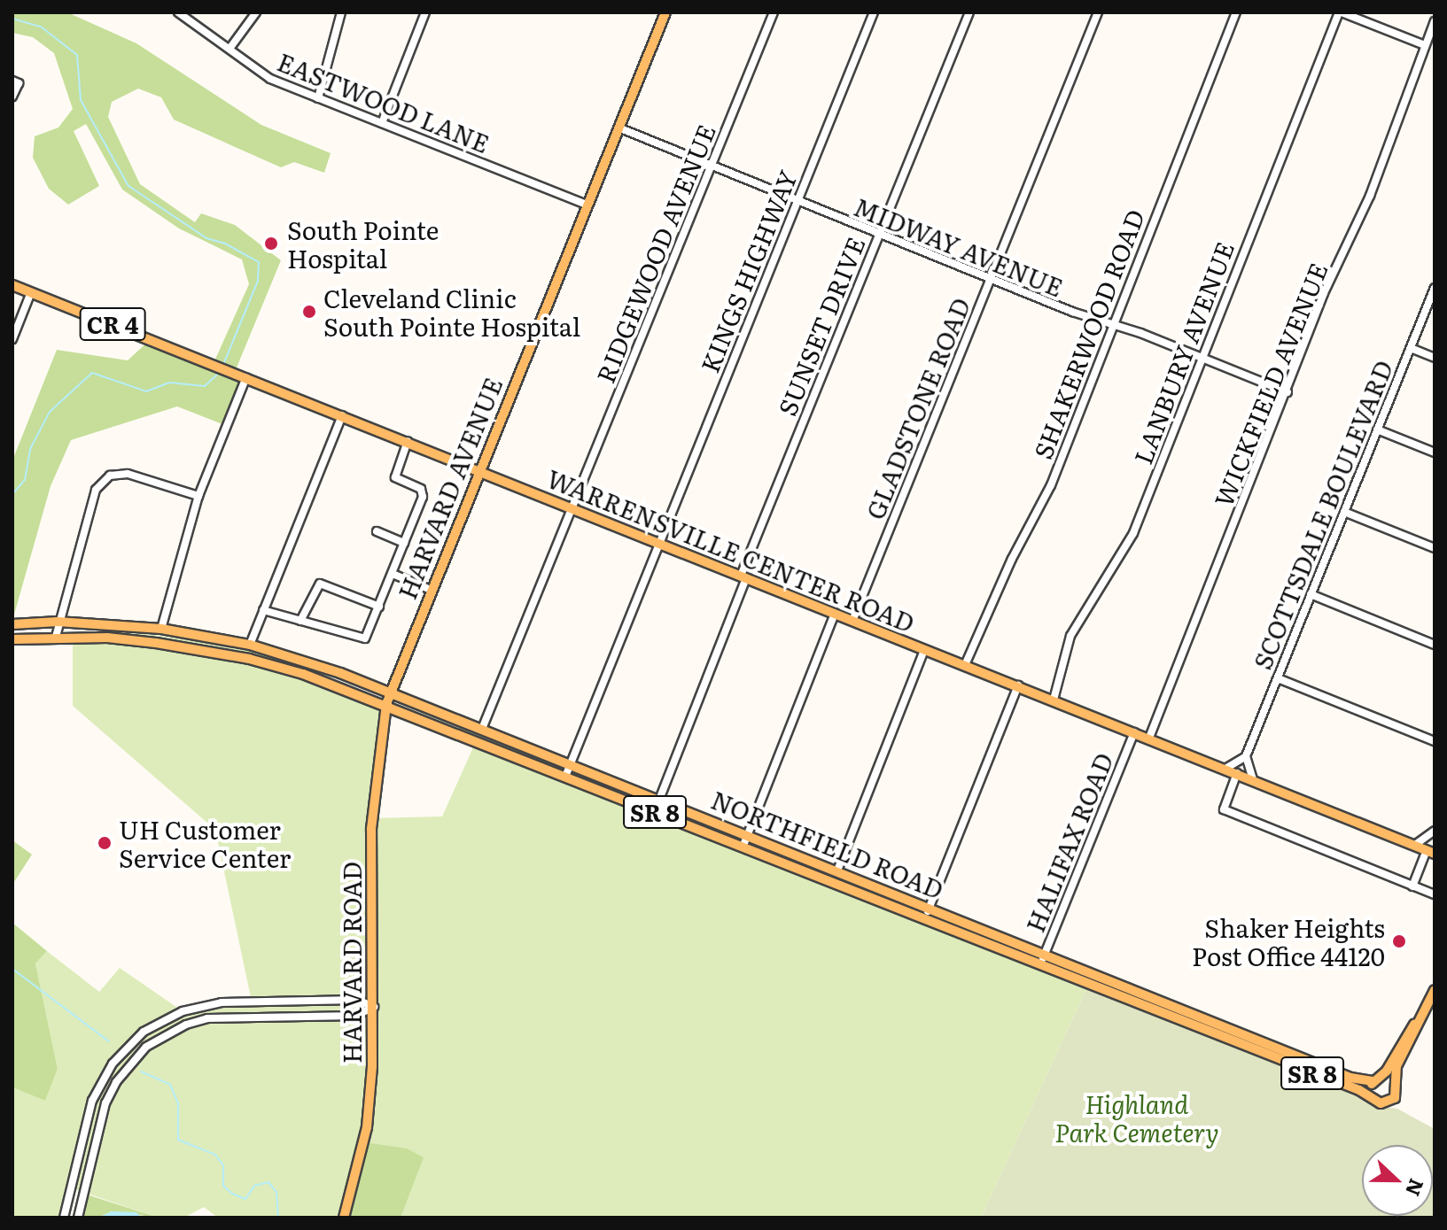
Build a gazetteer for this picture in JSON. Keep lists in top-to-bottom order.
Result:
{
  "streets": {
    "main road": [
      "CR 4",
      "HARVARD AVENUE",
      "WARRENSVILLE CENTER ROAD",
      "SR 8",
      "NORTHFIELD ROAD",
      "HARVARD ROAD"
    ],
    "street": [
      "EASTWOOD LANE",
      "MIDWAY AVENUE",
      "RIDGEWOOD AVENUE",
      "KINGS HIGHWAY",
      "SUNSET DRIVE",
      "SHAKERWOOD ROAD",
      "LANBURY AVENUE",
      "WICKFIELD AVENUE",
      "GLADSTONE ROAD",
      "SCOTTSDALE BOULEVARD",
      "HALIFAX ROAD"
    ]
  },
  "crossings": [
    ["EASTWOOD LANE", "HARVARD AVENUE"],
    ["MIDWAY AVENUE", "RIDGEWOOD AVENUE"],
    ["MIDWAY AVENUE", "KINGS HIGHWAY"],
    ["MIDWAY AVENUE", "SUNSET DRIVE"],
    ["MIDWAY AVENUE", "SHAKERWOOD ROAD"],
    ["MIDWAY AVENUE", "LANBURY AVENUE"],
    ["MIDWAY AVENUE", "WICKFIELD AVENUE"],
    ["MIDWAY AVENUE", "GLADSTONE ROAD"],
    ["MIDWAY AVENUE", "HARVARD AVENUE"],
    ["RIDGEWOOD AVENUE", "WARRENSVILLE CENTER ROAD"],
    ["RIDGEWOOD AVENUE", "NORTHFIELD ROAD"],
    ["KINGS HIGHWAY", "WARRENSVILLE CENTER ROAD"],
    ["KINGS HIGHWAY", "NORTHFIELD ROAD"],
    ["SUNSET DRIVE", "WARRENSVILLE CENTER ROAD"],
    ["SUNSET DRIVE", "NORTHFIELD ROAD"],
    ["SHAKERWOOD ROAD", "WARRENSVILLE CENTER ROAD"],
    ["LANBURY AVENUE", "WARRENSVILLE CENTER ROAD"],
    ["WICKFIELD AVENUE", "WARRENSVILLE CENTER ROAD"],
    ["GLADSTONE ROAD", "WARRENSVILLE CENTER ROAD"],
    ["HARVARD AVENUE", "WARRENSVILLE CENTER ROAD"],
    ["HARVARD AVENUE", "NORTHFIELD ROAD"],
    ["HARVARD AVENUE", "HARVARD ROAD"],
    ["WARRENSVILLE CENTER ROAD", "HALIFAX ROAD"],
    ["SR 8", "NORTHFIELD ROAD"],
    ["HALIFAX ROAD", "NORTHFIELD ROAD"],
    ["NORTHFIELD ROAD", "HARVARD ROAD"]
  ],
  "parks": ["Highland Park Cemetery"],
  "places": [
    "South Pointe Hospital",
    "Cleveland Clinic South Pointe Hospital",
    "UH Customer Service Center",
    "Shaker Heights Post Office 44120"
  ],
  "north": "right"
}
